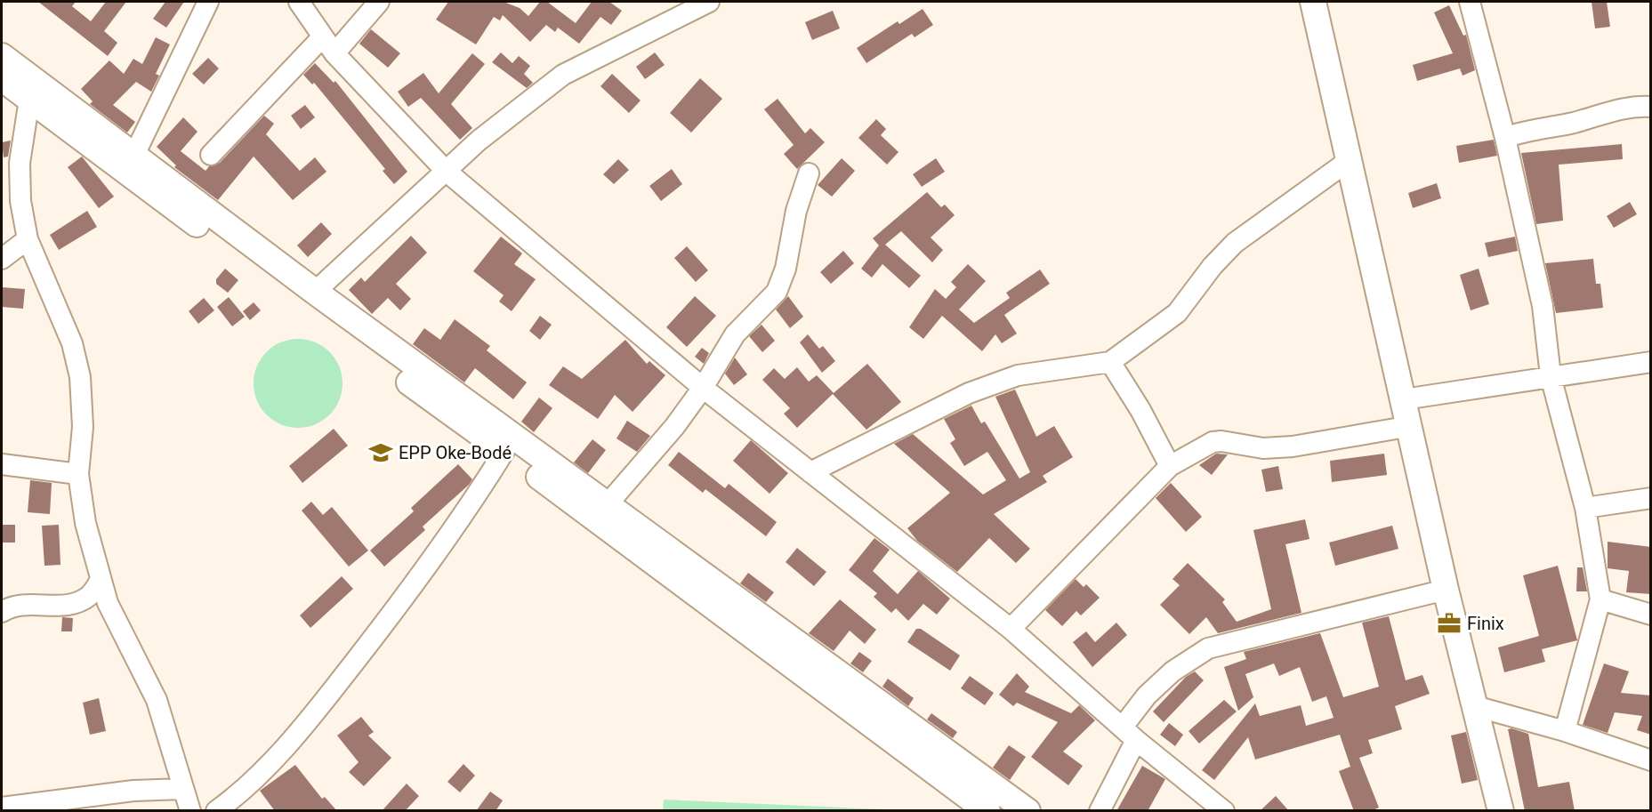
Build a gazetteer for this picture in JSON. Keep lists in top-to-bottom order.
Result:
{
  "places": {
    "school or university": ["EPP Oke-Bodé"],
    "office": ["Finix"]
  }
}
